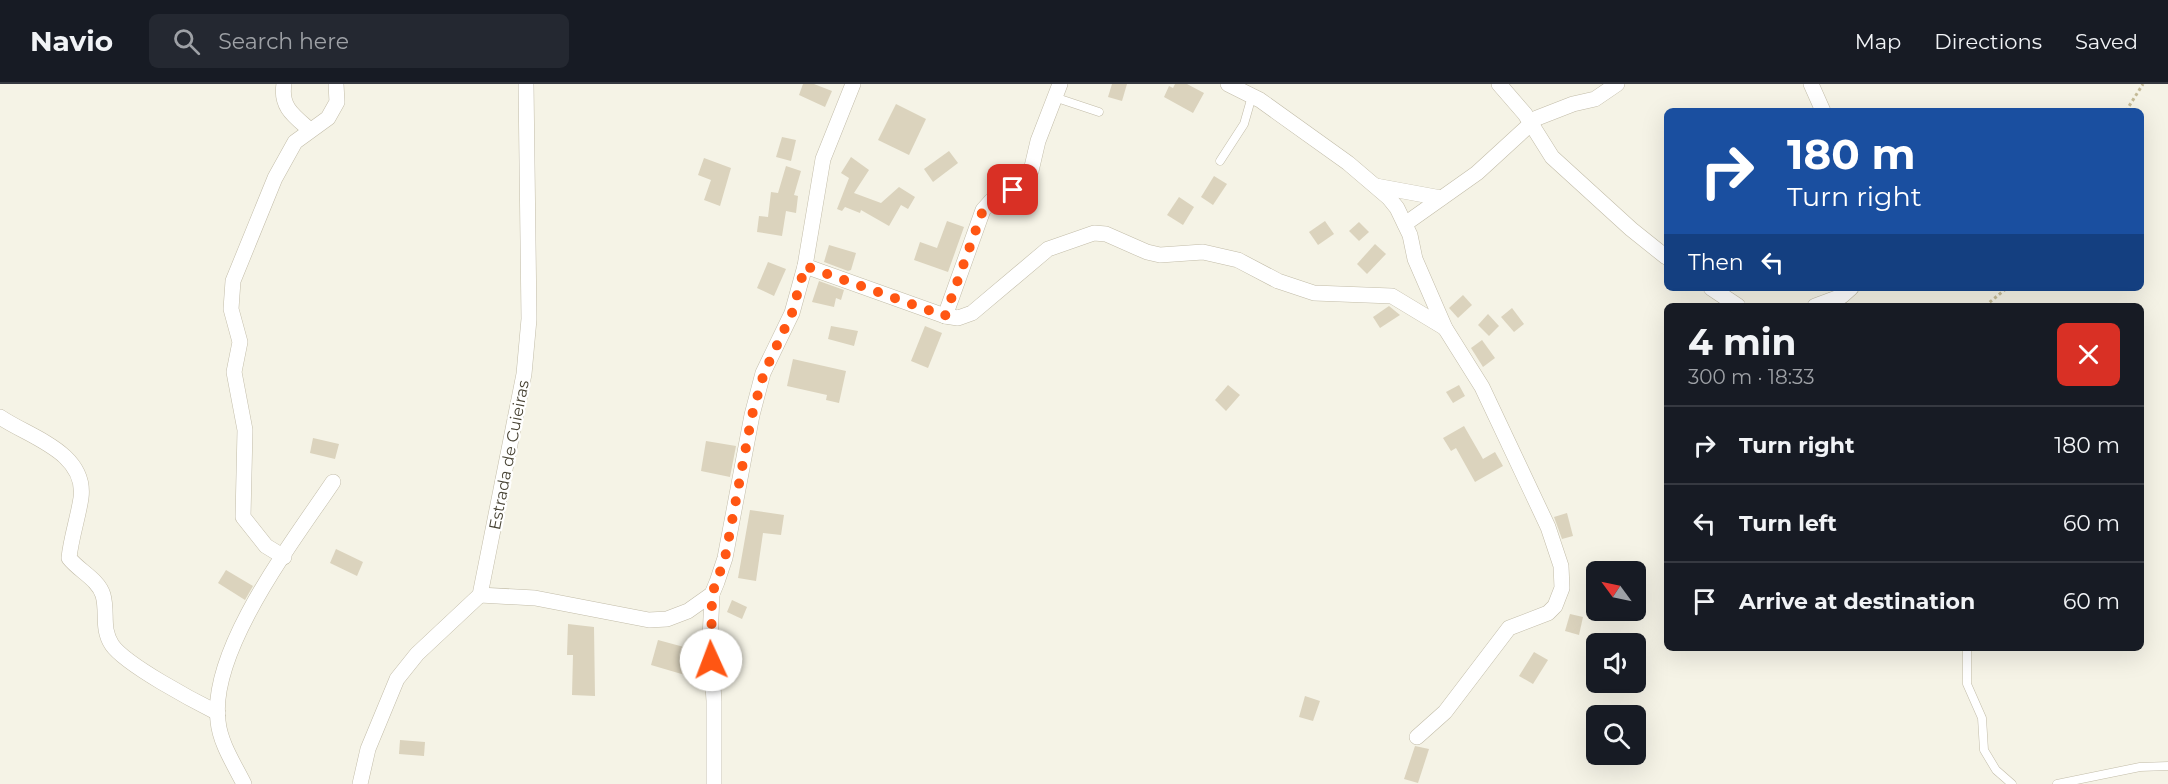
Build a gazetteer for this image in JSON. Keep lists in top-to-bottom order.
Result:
{
  "streets": {
    "street": ["Estrada de Cuieiras"]
  },
  "north": "top left",
  "page": {
    "header": "Navio",
    "search": "Search here",
    "nav": ["Map", "Directions", "Saved"],
    "turn": ["180 m", "Turn right"],
    "then": "Then",
    "heading": ["4 min", "300 m · 18:33"],
    "list": [
      {
        "name": "Turn right",
        "value": "180 m"
      },
      {
        "name": "Turn left",
        "value": "60 m"
      },
      {
        "name": "Arrive at destination",
        "value": "60 m"
      }
    ]
  }
}
